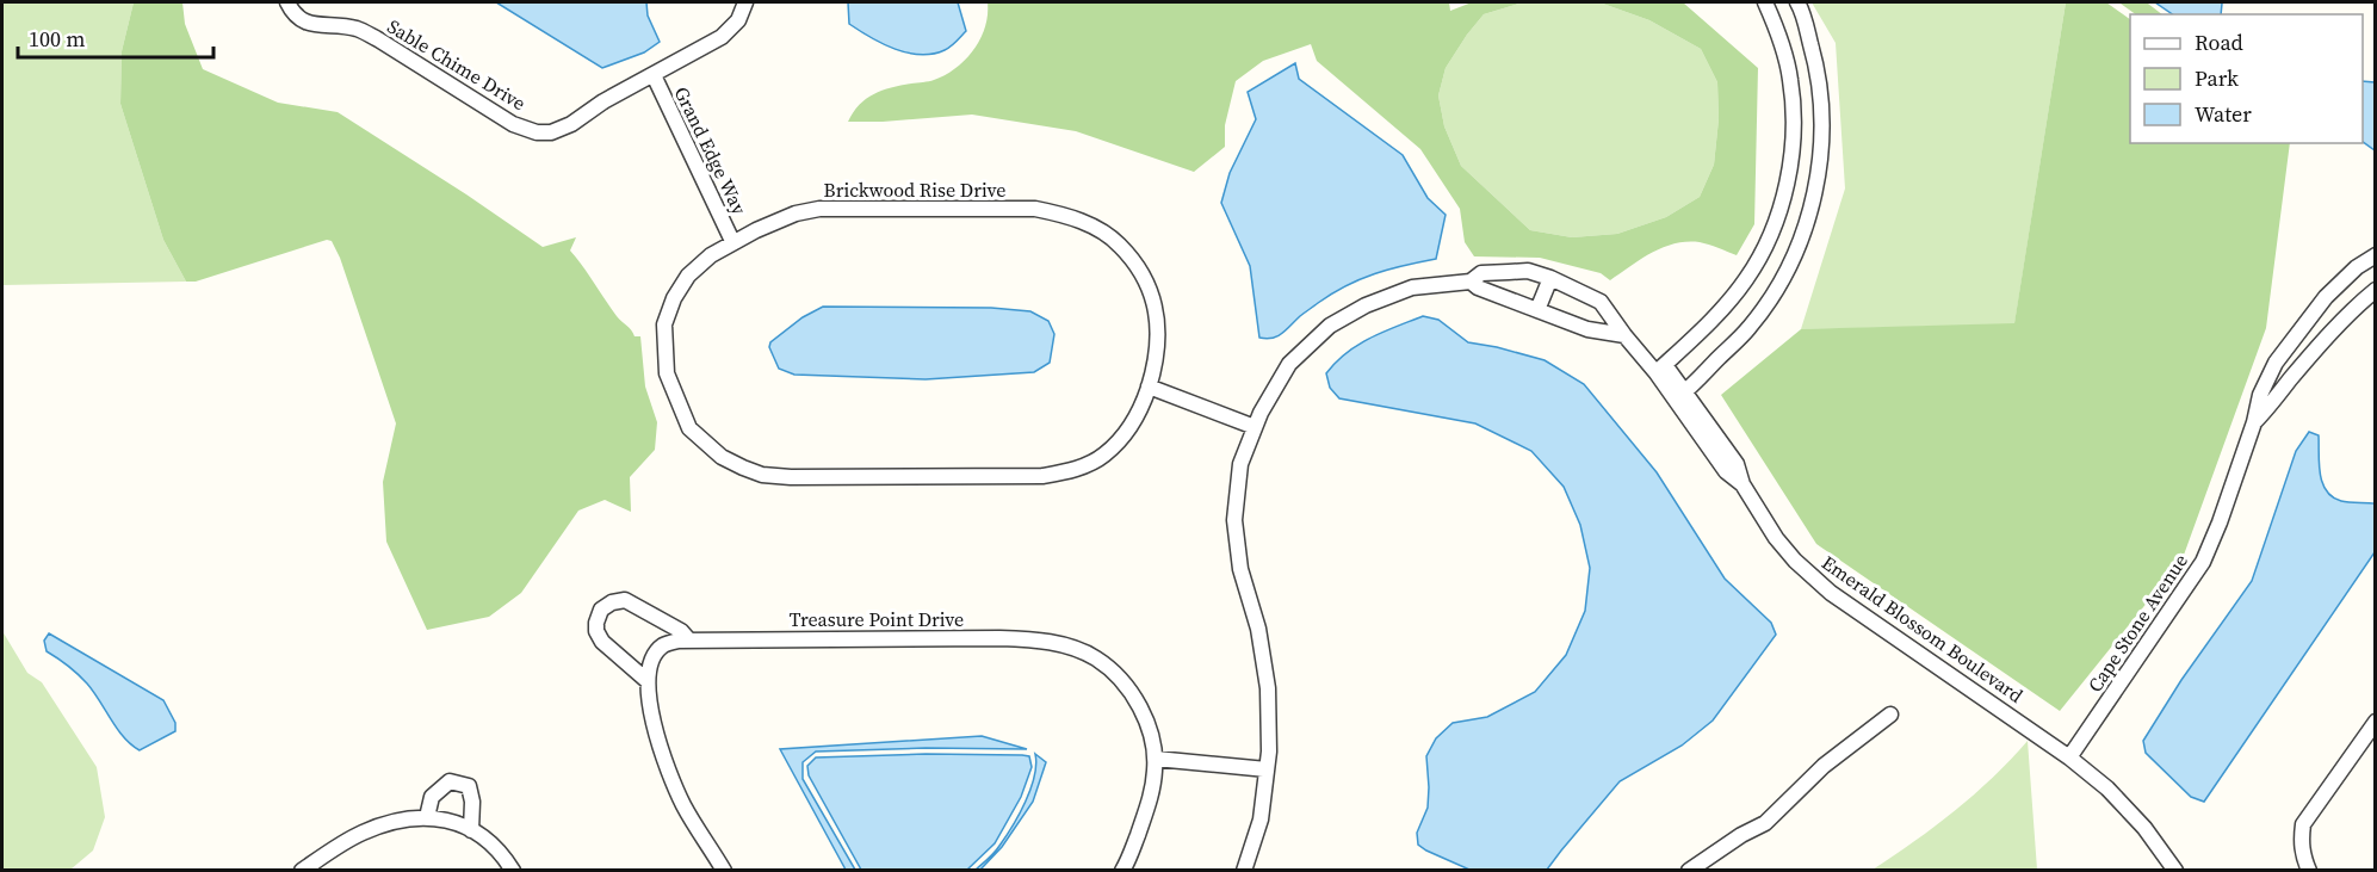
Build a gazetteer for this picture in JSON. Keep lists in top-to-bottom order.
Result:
{
  "streets": {
    "street": [
      "Sable Chime Drive",
      "Grand Edge Way",
      "Brickwood Rise Drive",
      "Treasure Point Drive",
      "Cape Stone Avenue",
      "Emerald Blossom Boulevard"
    ]
  },
  "crossings": [
    ["Sable Chime Drive", "Grand Edge Way"],
    ["Grand Edge Way", "Brickwood Rise Drive"],
    ["Cape Stone Avenue", "Emerald Blossom Boulevard"]
  ],
  "legend": ["Road", "Park", "Water"],
  "scale_bar": "100 m"
}
